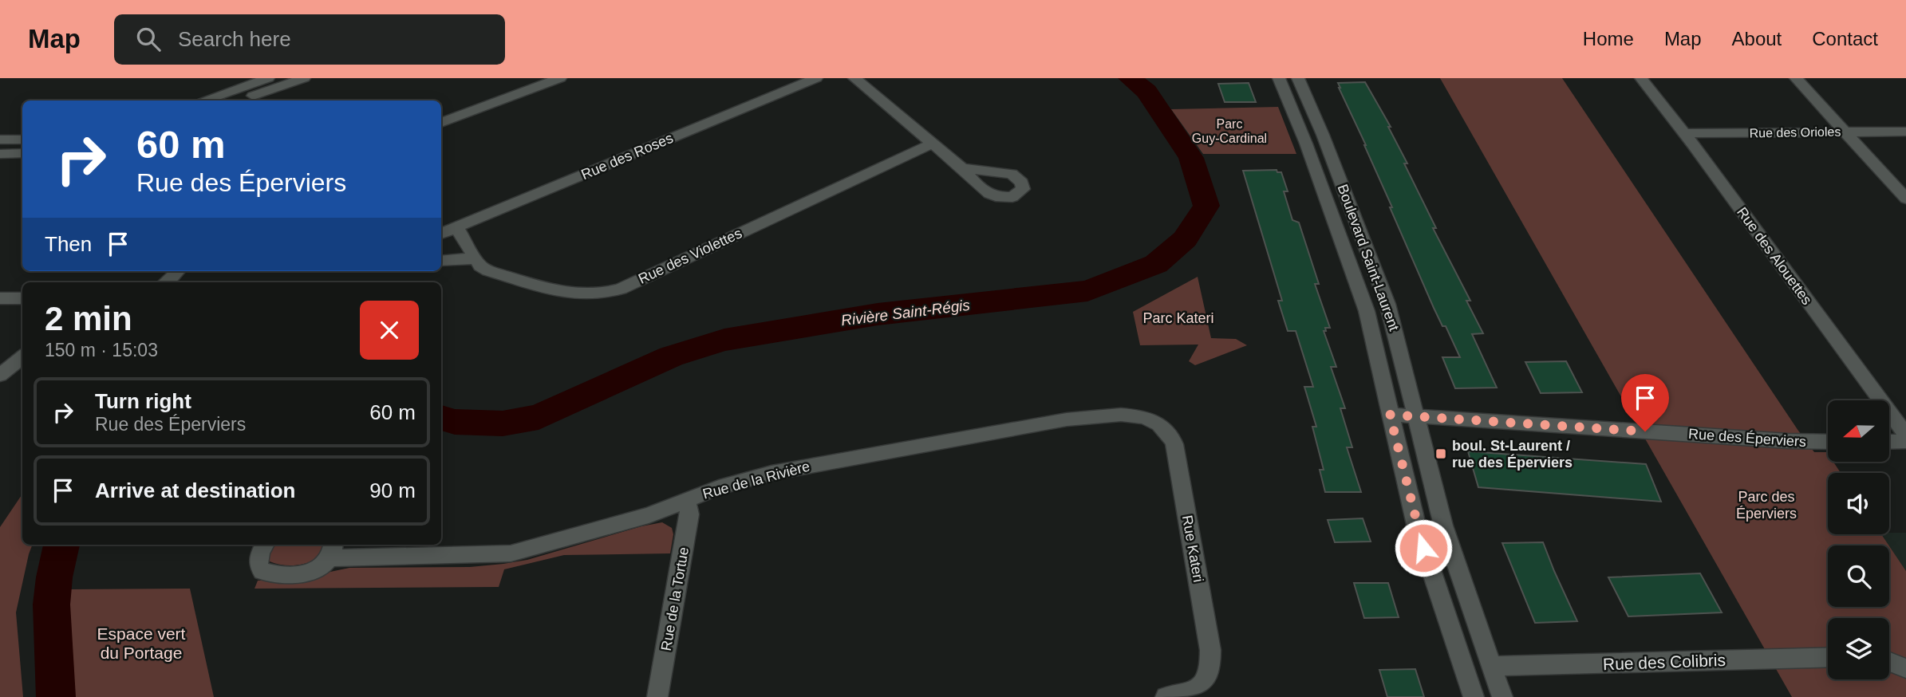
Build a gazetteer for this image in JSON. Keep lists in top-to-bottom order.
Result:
{
  "streets": {
    "street": [
      "Rue des Orioles",
      "Rue des Roses",
      "Rue des Violettes",
      "Rue des Alouettes",
      "Boulevard Saint-Laurent",
      "Rue des Éperviers",
      "Rue de la Rivière",
      "Rue Kateri",
      "Rue de la Tortue",
      "Rue des Colibris"
    ]
  },
  "crossings": [
    ["Rue des Orioles", "Rue des Alouettes"],
    ["Rue des Roses", "Rue des Violettes"],
    ["Boulevard Saint-Laurent", "Rue des Éperviers"],
    ["Boulevard Saint-Laurent", "Rue des Colibris"],
    ["Rue de la Rivière", "Rue Kateri"],
    ["Rue de la Rivière", "Rue de la Tortue"]
  ],
  "water": ["Rivière Saint-Régis"],
  "parks": [
    "Parc Guy-Cardinal",
    "Parc Kateri",
    "Parc des Éperviers",
    "Espace vert du Portage"
  ],
  "places": {
    "transit": ["boul. St-Laurent / rue des Éperviers"]
  },
  "north": "left",
  "page": {
    "header": "Map",
    "search": "Search here",
    "nav": [
      "Home",
      "Map",
      "About",
      "Contact"
    ],
    "turn": ["60 m", "Rue des Éperviers"],
    "then": "Then",
    "heading": ["2 min", "150 m · 15:03"],
    "list": [
      {
        "name": "Turn right",
        "note": "Rue des Éperviers",
        "value": "60 m"
      },
      {
        "name": "Arrive at destination",
        "value": "90 m"
      }
    ]
  }
}
